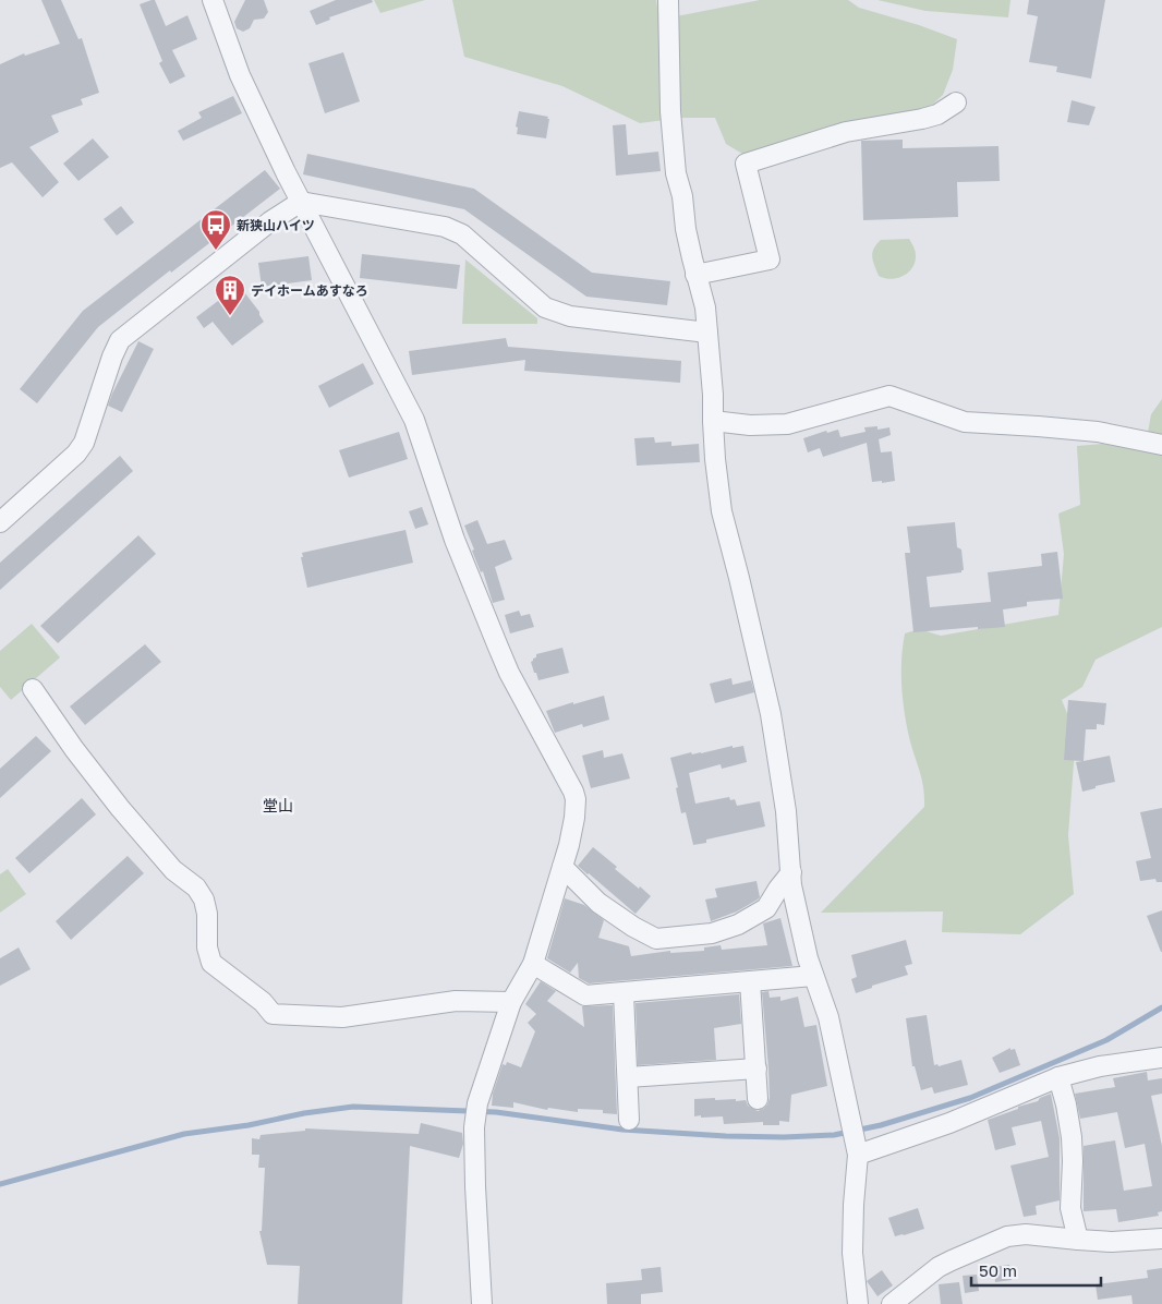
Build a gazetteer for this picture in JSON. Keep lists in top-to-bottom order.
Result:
{
  "districts": ["堂山"],
  "places": {
    "bus stop": ["新狭山ハイツ"],
    "building": ["デイホームあすなろ"]
  },
  "scale_bar": "50 m"
}
